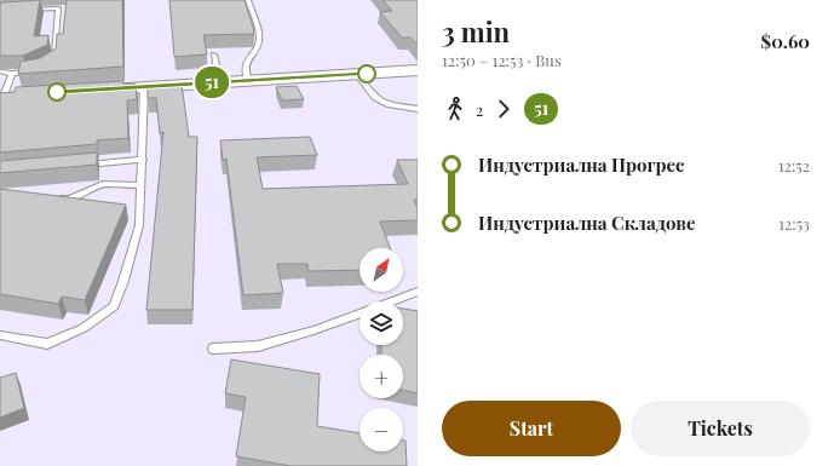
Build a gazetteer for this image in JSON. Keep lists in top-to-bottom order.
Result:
{
  "lines": ["bus line 51"],
  "north": "top right",
  "page": {
    "on_map": "51",
    "heading": ["3 min", "12:50 – 12:53 · Bus", "$0.60"],
    "legs": ["2", "51"],
    "list": [
      {
        "name": "Индустриална Прогрес",
        "value": "12:52"
      },
      {
        "name": "Индустриална Складове",
        "value": "12:53"
      }
    ],
    "map_buttons": ["+", "−"],
    "buttons": ["Start", "Tickets"]
  }
}
